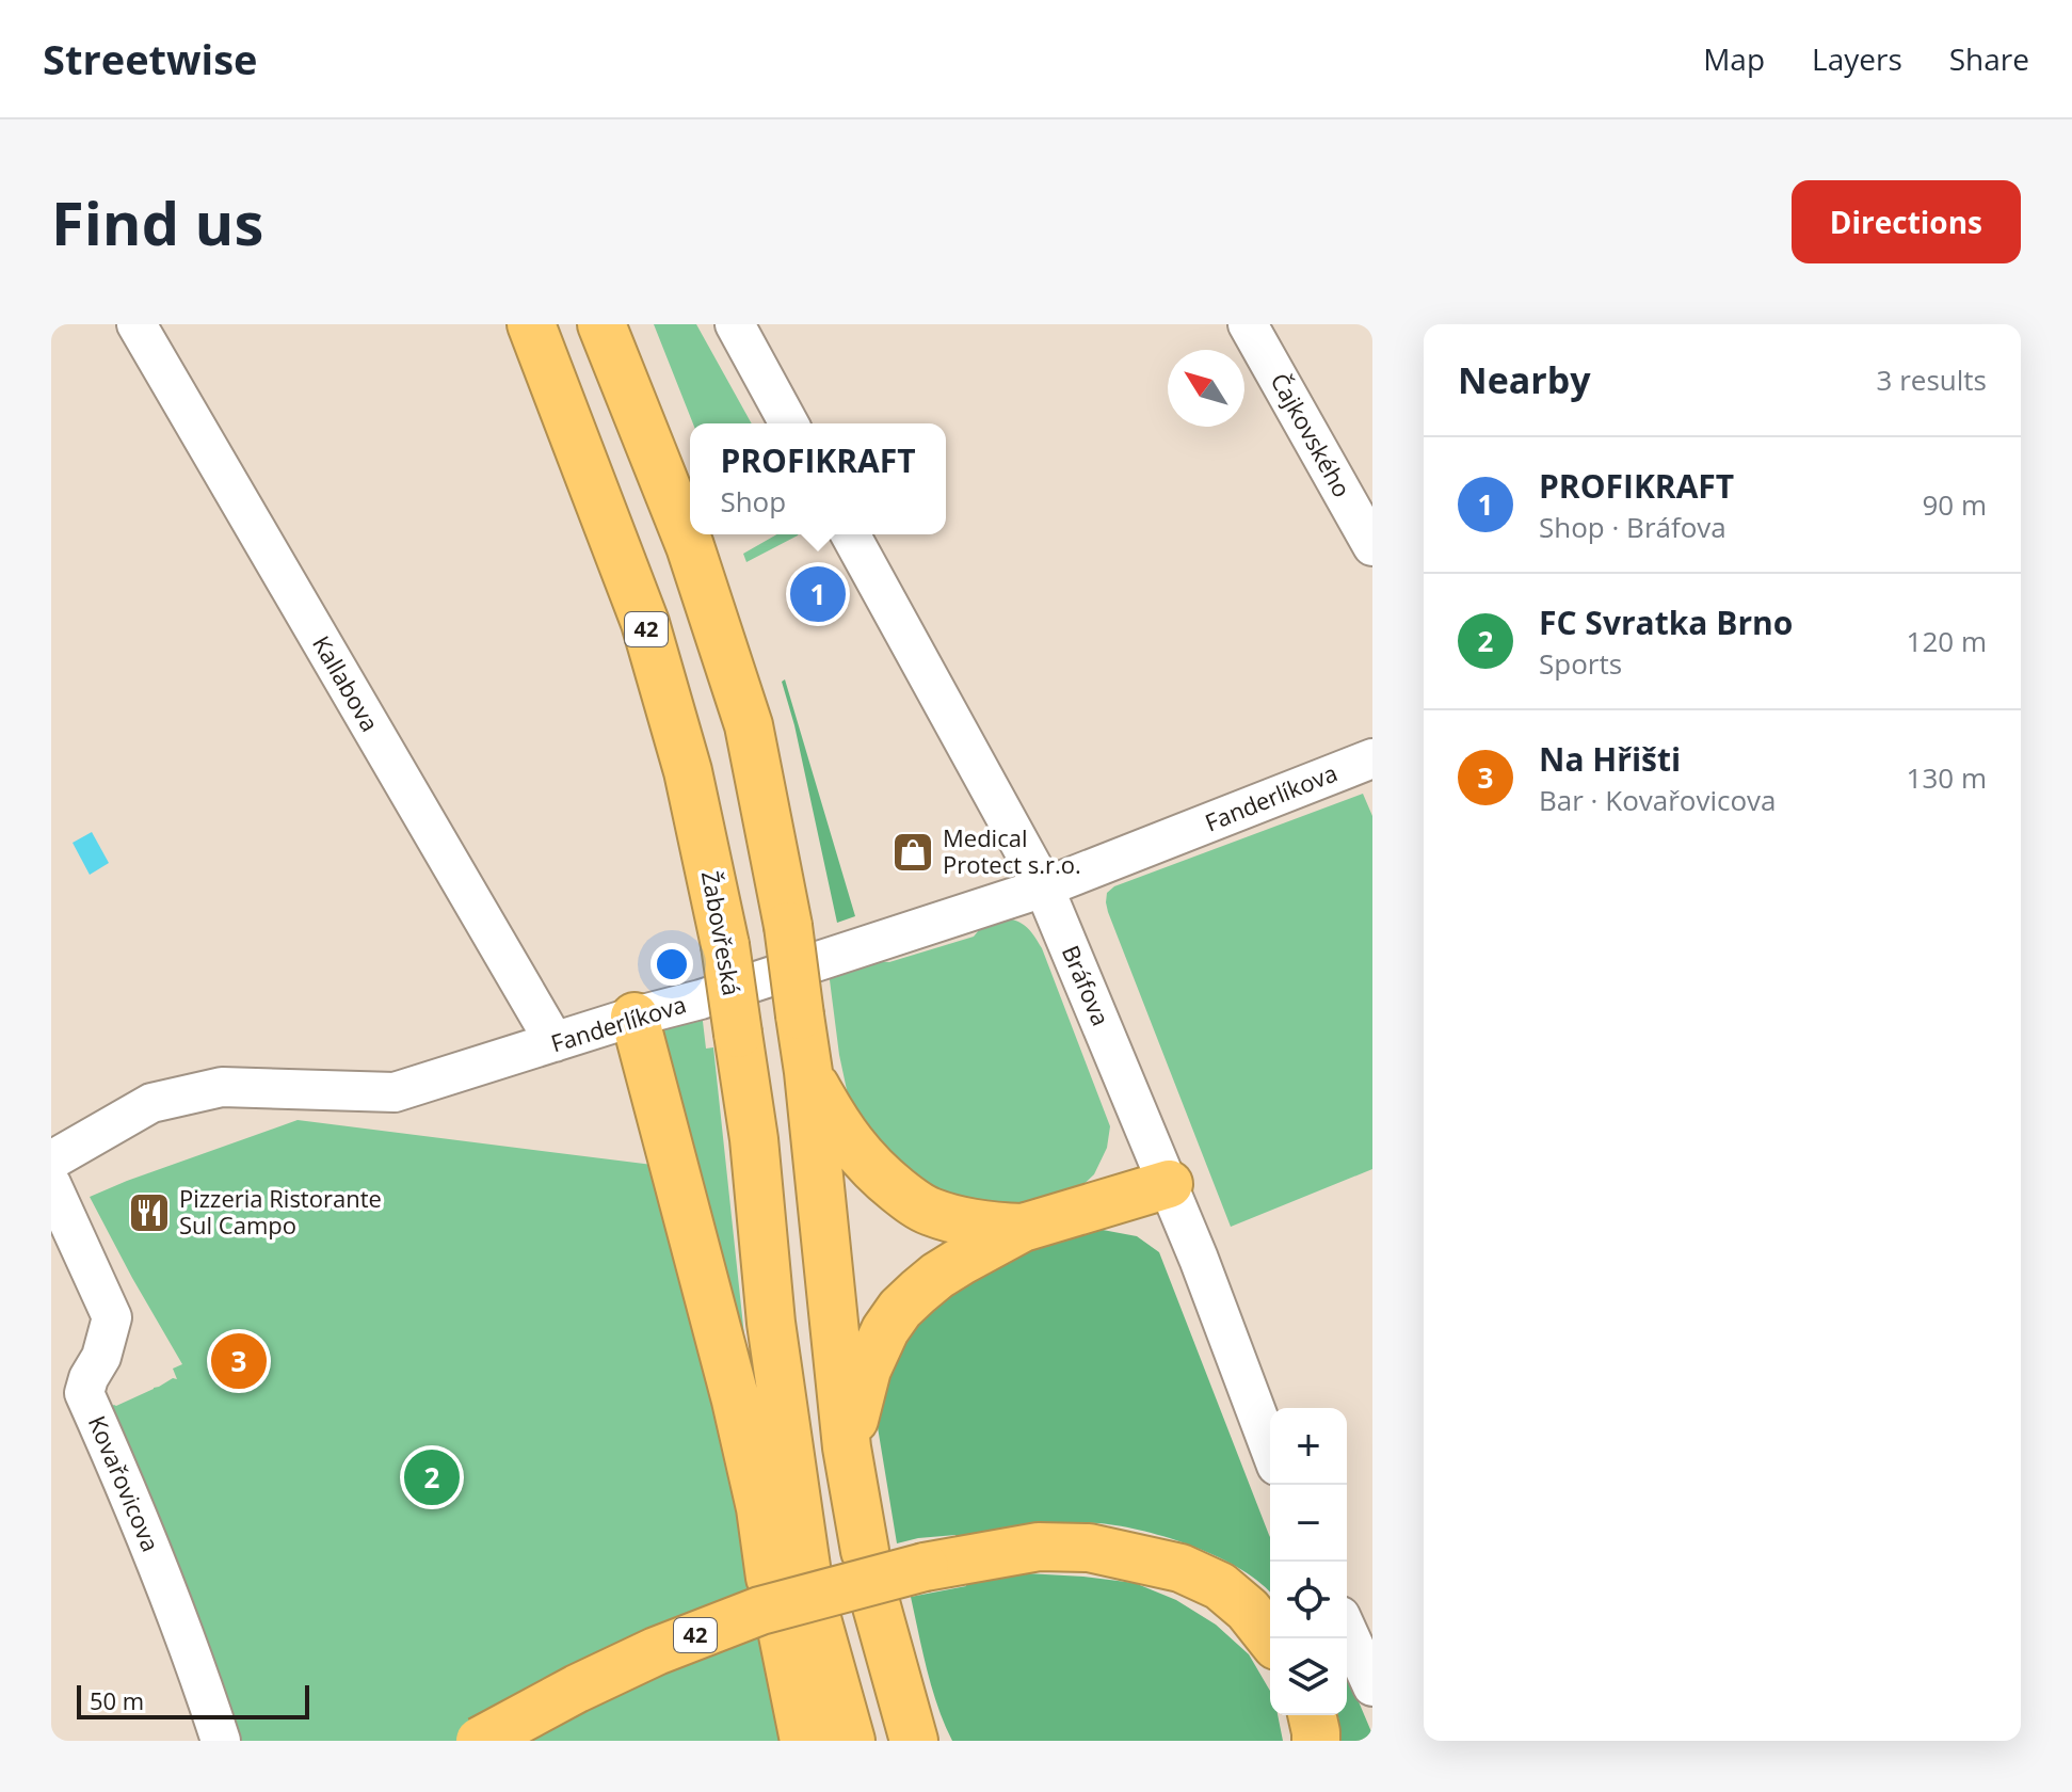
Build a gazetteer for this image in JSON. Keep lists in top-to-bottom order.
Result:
{
  "streets": {
    "highway": ["42", "Žabovřeská"],
    "street": [
      "Čajkovského",
      "Kallabova",
      "Fanderlíkova",
      "Bráfova",
      "Kovařovicova"
    ]
  },
  "crossings": [
    ["42", "Žabovřeská"],
    ["Kallabova", "Fanderlíkova"],
    ["Fanderlíkova", "Bráfova"]
  ],
  "places": {
    "shop": ["Medical Protect s.r.o."],
    "restaurant": ["Pizzeria Ristorante Sul Campo"]
  },
  "scale_bar": "50 m",
  "north": "top left",
  "page": {
    "header": "Streetwise",
    "nav": ["Map", "Layers", "Share"],
    "buttons": "Directions",
    "title": "Find us",
    "heading": ["Nearby", "3 results"],
    "popup": ["PROFIKRAFT", "Shop"],
    "list": [
      {
        "mark": "1",
        "name": "PROFIKRAFT",
        "note": "Shop · Bráfova",
        "value": "90 m"
      },
      {
        "mark": "2",
        "name": "FC Svratka Brno",
        "note": "Sports",
        "value": "120 m"
      },
      {
        "mark": "3",
        "name": "Na Hřišti",
        "note": "Bar · Kovařovicova",
        "value": "130 m"
      }
    ],
    "pins": ["1", "3", "2"],
    "map_buttons": ["+", "−"],
    "scale": "50 m"
  }
}
